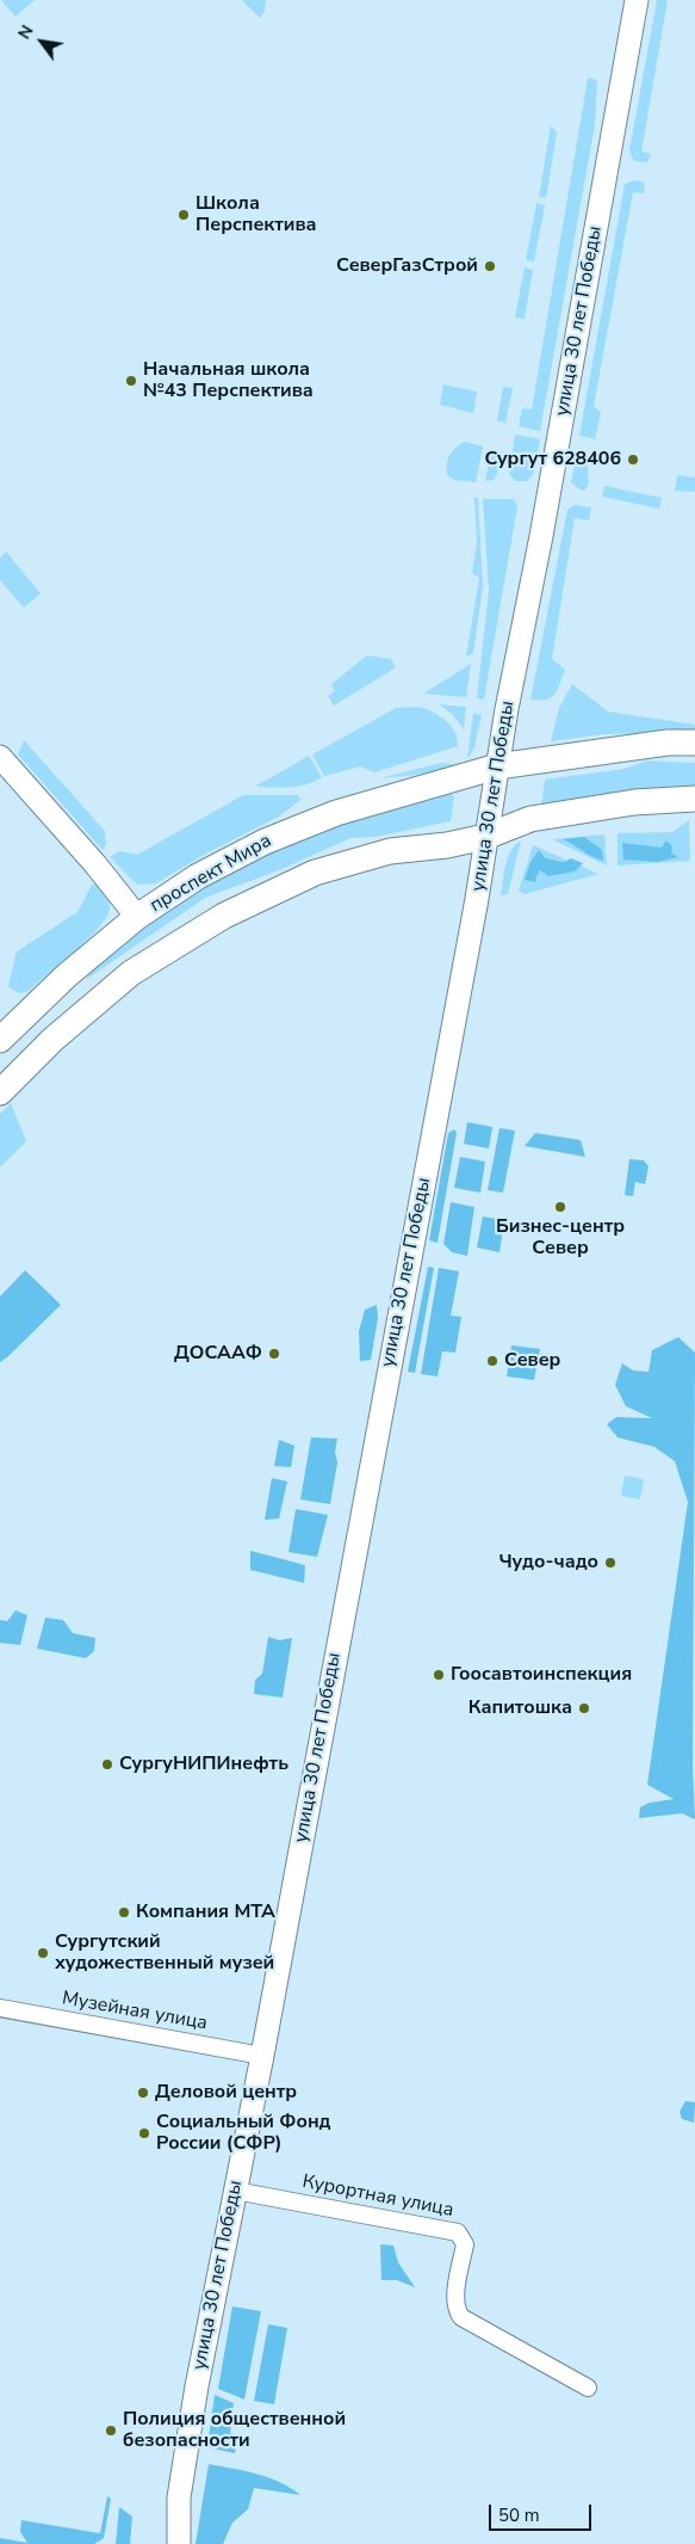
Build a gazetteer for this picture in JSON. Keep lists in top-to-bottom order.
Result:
{
  "streets": {
    "main road": ["улица 30 лет Победы", "проспект Мира"],
    "street": ["Музейная улица", "Курортная улица"]
  },
  "crossings": [
    ["улица 30 лет Победы", "проспект Мира"],
    ["улица 30 лет Победы", "Музейная улица"],
    ["улица 30 лет Победы", "Курортная улица"]
  ],
  "places": [
    "Школа Перспектива",
    "СеверГазСтрой",
    "Начальная школа №43 Перспектива",
    "Сургут 628406",
    "Бизнес-центр Север",
    "ДОСААФ",
    "Север",
    "Чудо-чадо",
    "Гоосавтоинспекция",
    "Капитошка",
    "СургуНИПИнефть",
    "Компания MTA",
    "Сургутский художественный музей",
    "Деловой центр",
    "Социальный Фонд России (СФР)",
    "Полиция общественной безопасности"
  ],
  "scale_bar": "50 m",
  "north": "top left"
}
